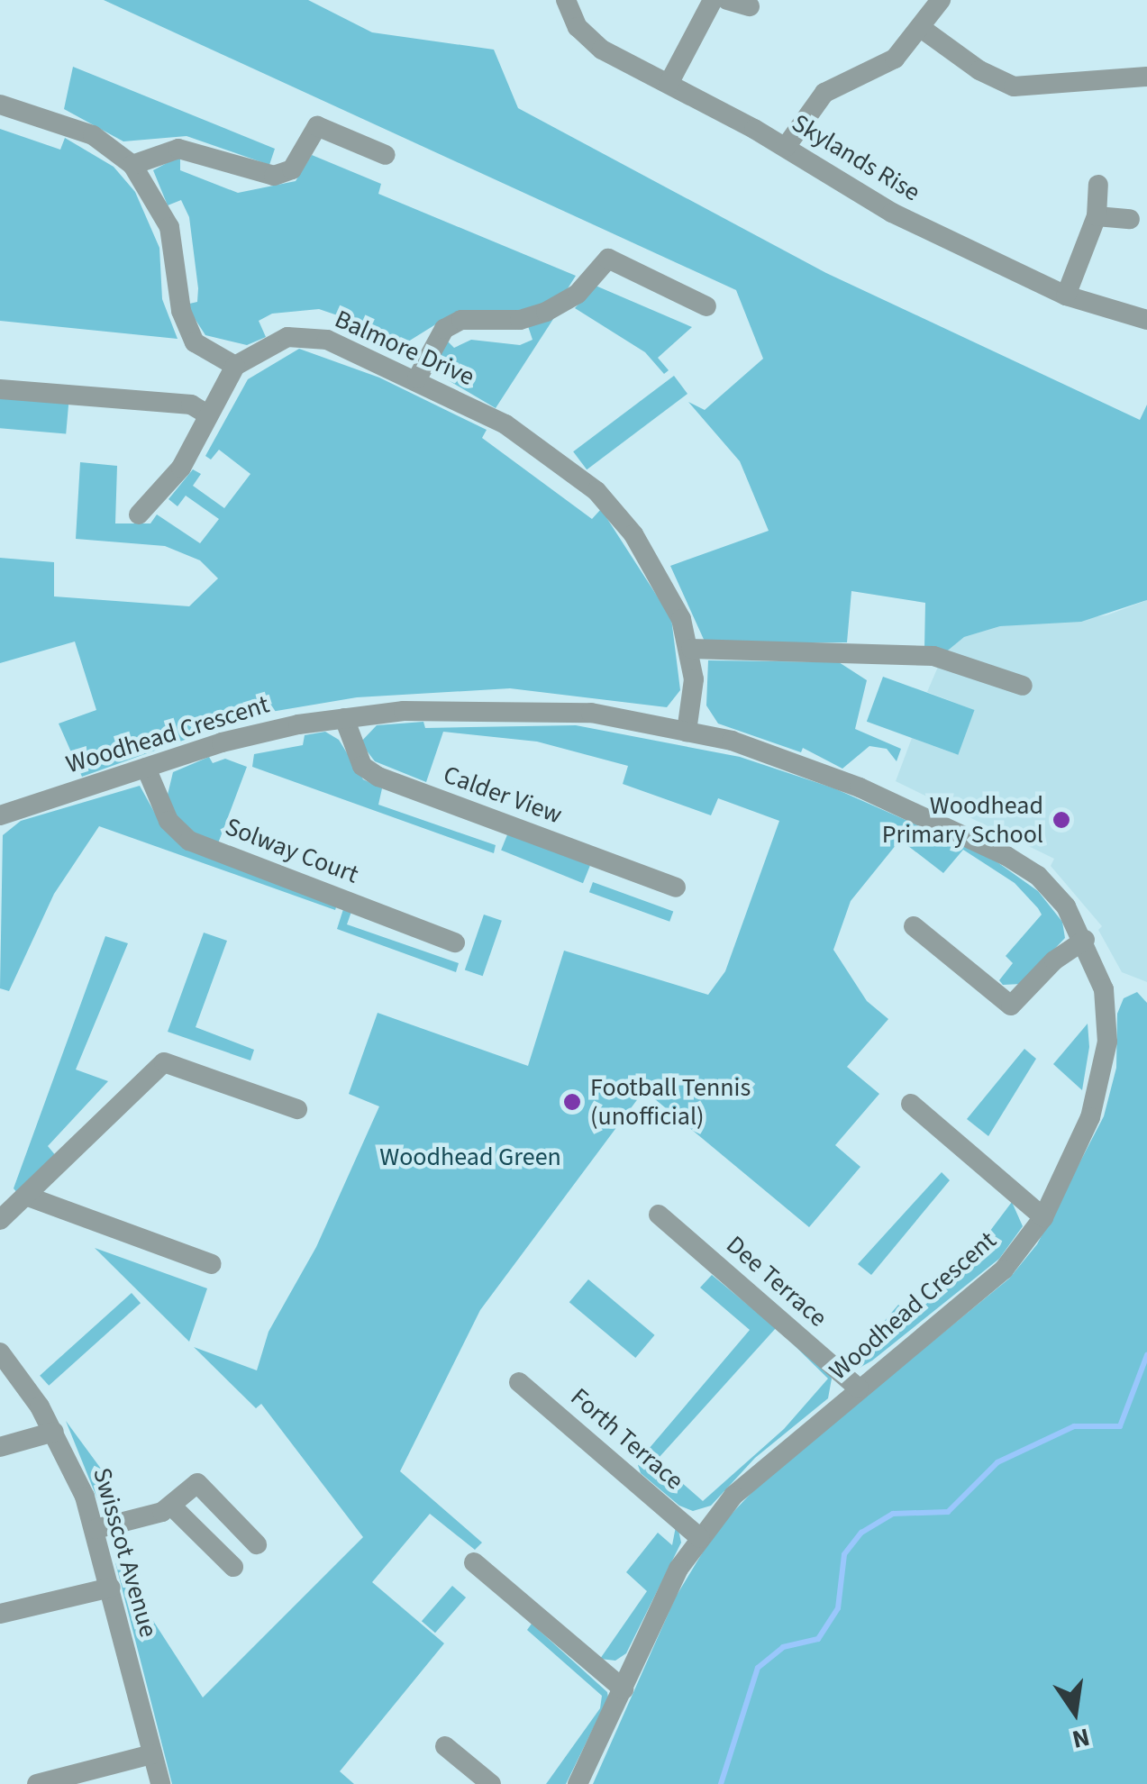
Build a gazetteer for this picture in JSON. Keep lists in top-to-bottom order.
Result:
{
  "streets": {
    "street": [
      "Skylands Rise",
      "Balmore Drive",
      "Woodhead Crescent",
      "Calder View",
      "Solway Court",
      "Dee Terrace",
      "Forth Terrace",
      "Swisscot Avenue"
    ]
  },
  "crossings": [
    ["Balmore Drive", "Woodhead Crescent"],
    ["Woodhead Crescent", "Calder View"],
    ["Woodhead Crescent", "Solway Court"],
    ["Woodhead Crescent", "Dee Terrace"],
    ["Woodhead Crescent", "Forth Terrace"]
  ],
  "parks": ["Woodhead Green"],
  "places": ["Woodhead Primary School", "Football Tennis (unofficial)"],
  "north": "bottom"
}
